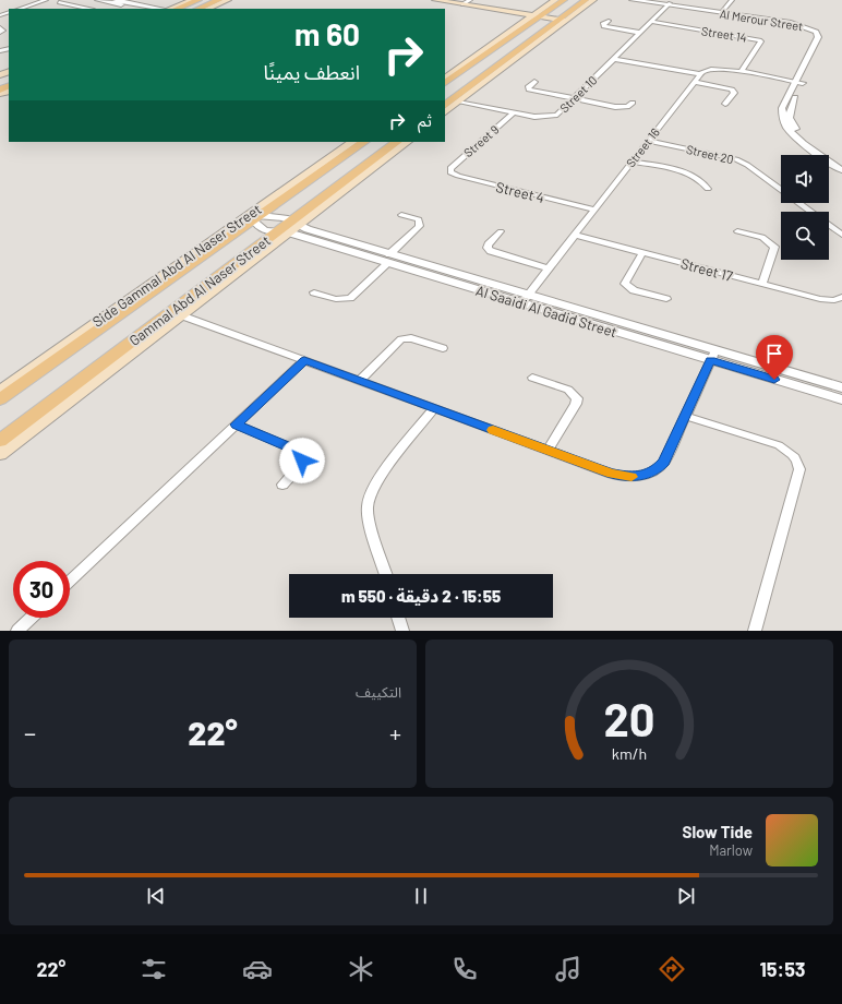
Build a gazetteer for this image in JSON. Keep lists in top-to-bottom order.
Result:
{
  "streets": {
    "main road": ["Side Gammal Abd Al Naser Street", "Gammal Abd Al Naser Street"],
    "street": [
      "Al Merour Street",
      "Street 14",
      "Street 10",
      "Street 9",
      "Street 16",
      "Street 20",
      "Street 4",
      "Street 17",
      "Al Saaidi Al Gadid Street"
    ]
  },
  "crossings": [
    ["Al Merour Street", "Street 10"],
    ["Street 14", "Street 10"],
    ["Street 10", "Street 9"],
    ["Street 9", "Street 4"],
    ["Street 16", "Street 20"],
    ["Street 16", "Street 4"],
    ["Street 16", "Street 17"],
    ["Street 16", "Al Saaidi Al Gadid Street"],
    ["Side Gammal Abd Al Naser Street", "Gammal Abd Al Naser Street"],
    ["Gammal Abd Al Naser Street", "Al Saaidi Al Gadid Street"]
  ],
  "page": {
    "turn": ["60 m", "انعطف يمينًا"],
    "then": "ثم",
    "limit": "30",
    "trip": "15:55 · 2 دقيقة · 550 m",
    "tile": "التكييف",
    "heat": ["−", "22°", "+"],
    "song": ["Slow Tide", "Marlow"],
    "tabs": ["15:53", "22°"],
    "gauge": ["20", "km/h"]
  }
}
